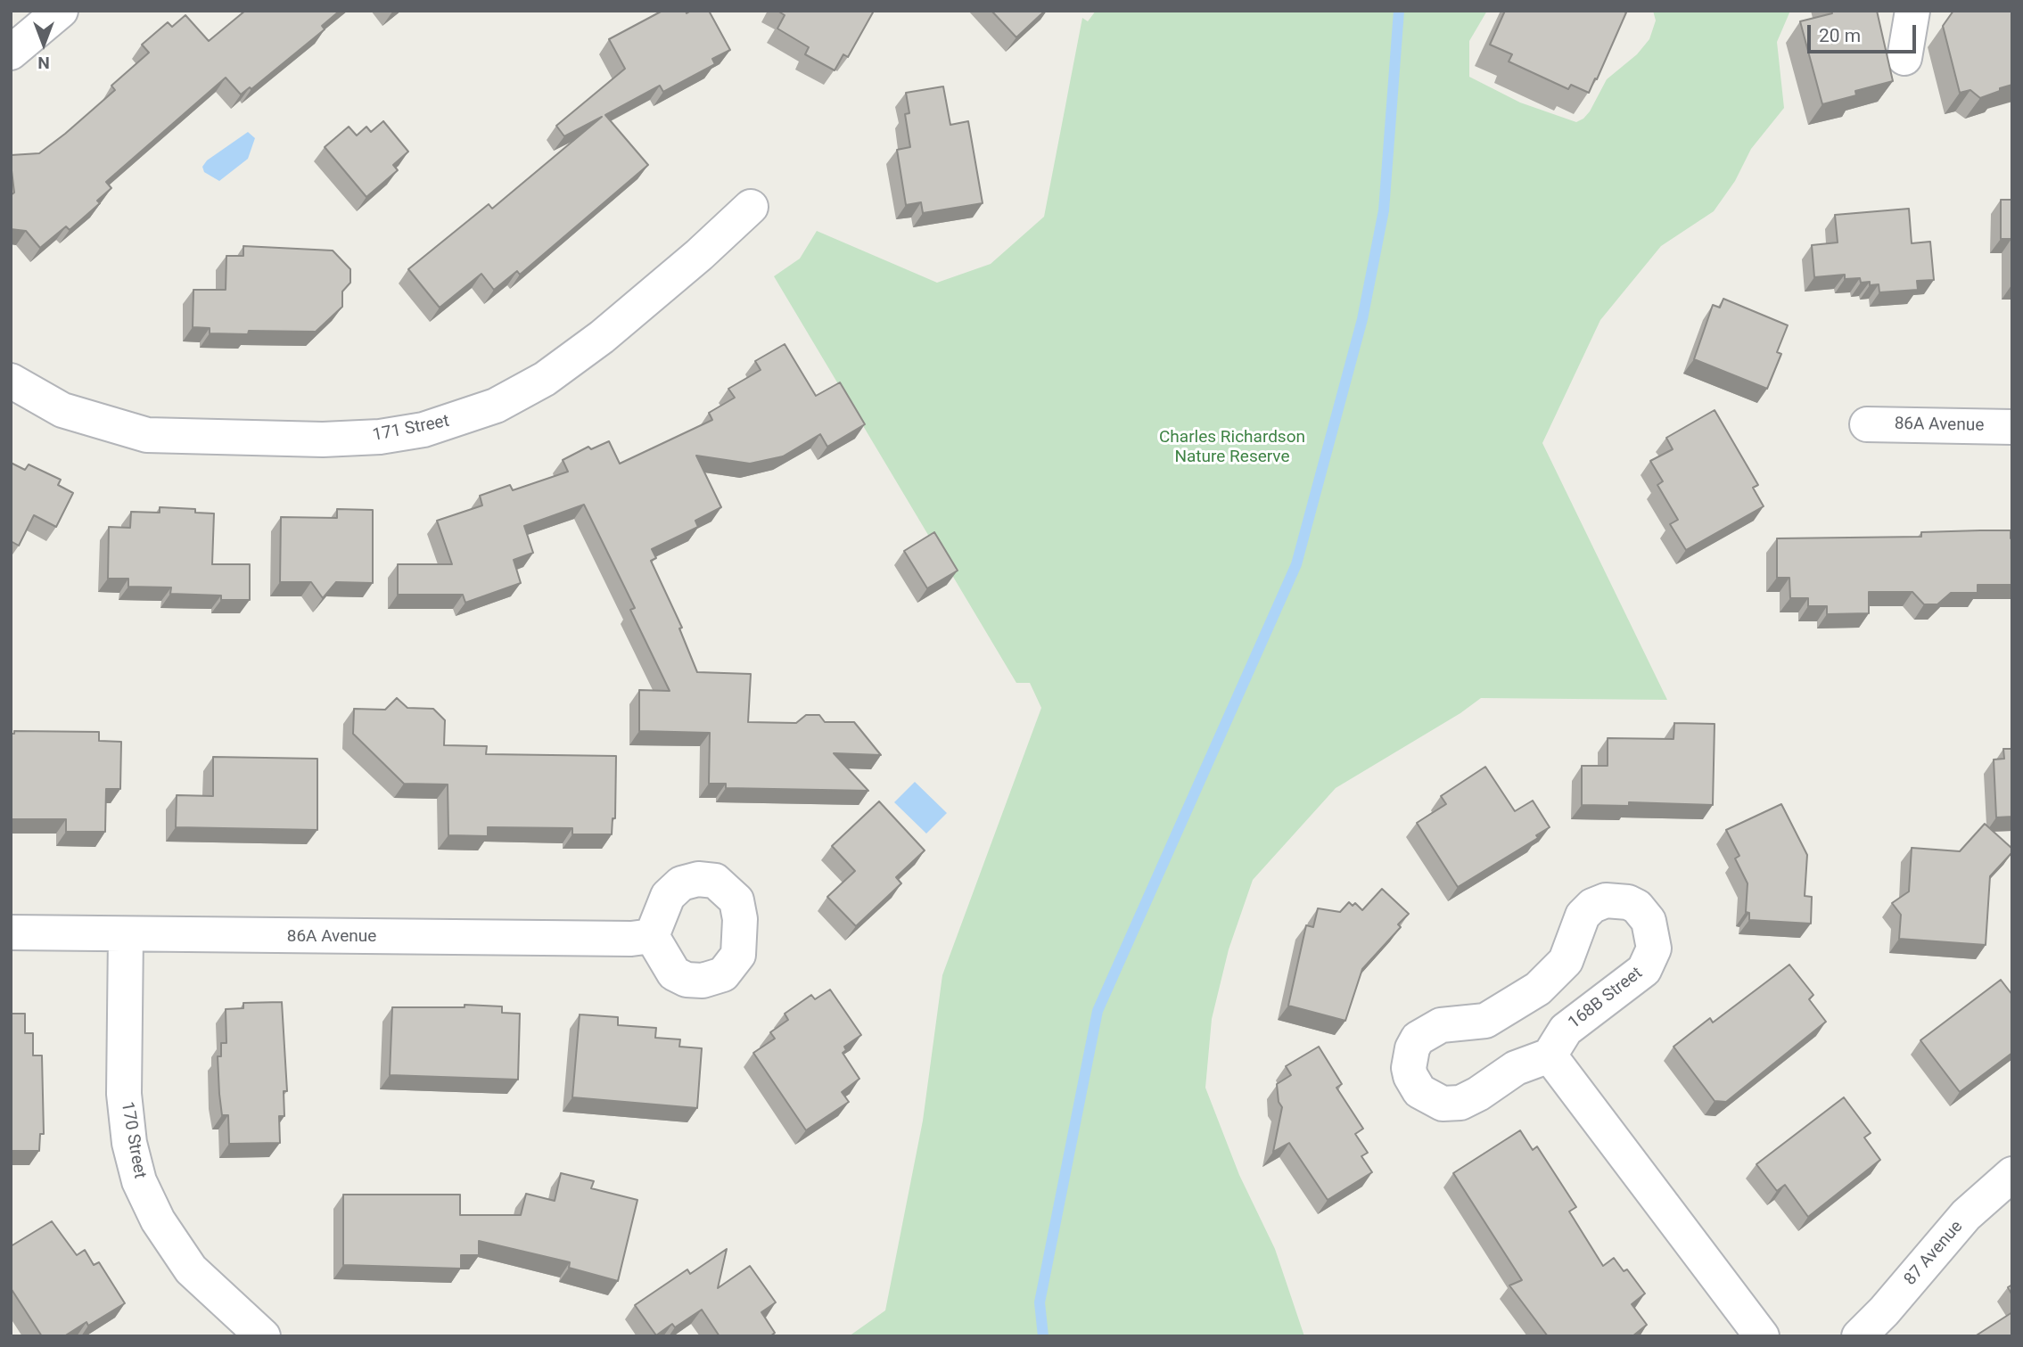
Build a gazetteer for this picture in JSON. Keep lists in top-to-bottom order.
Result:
{
  "streets": {
    "street": [
      "86A Avenue",
      "171 Street",
      "168B Street",
      "170 Street",
      "87 Avenue"
    ]
  },
  "crossings": [
    ["86A Avenue", "170 Street"]
  ],
  "parks": ["Charles Richardson Nature Reserve"],
  "scale_bar": "20 m",
  "north": "bottom"
}
